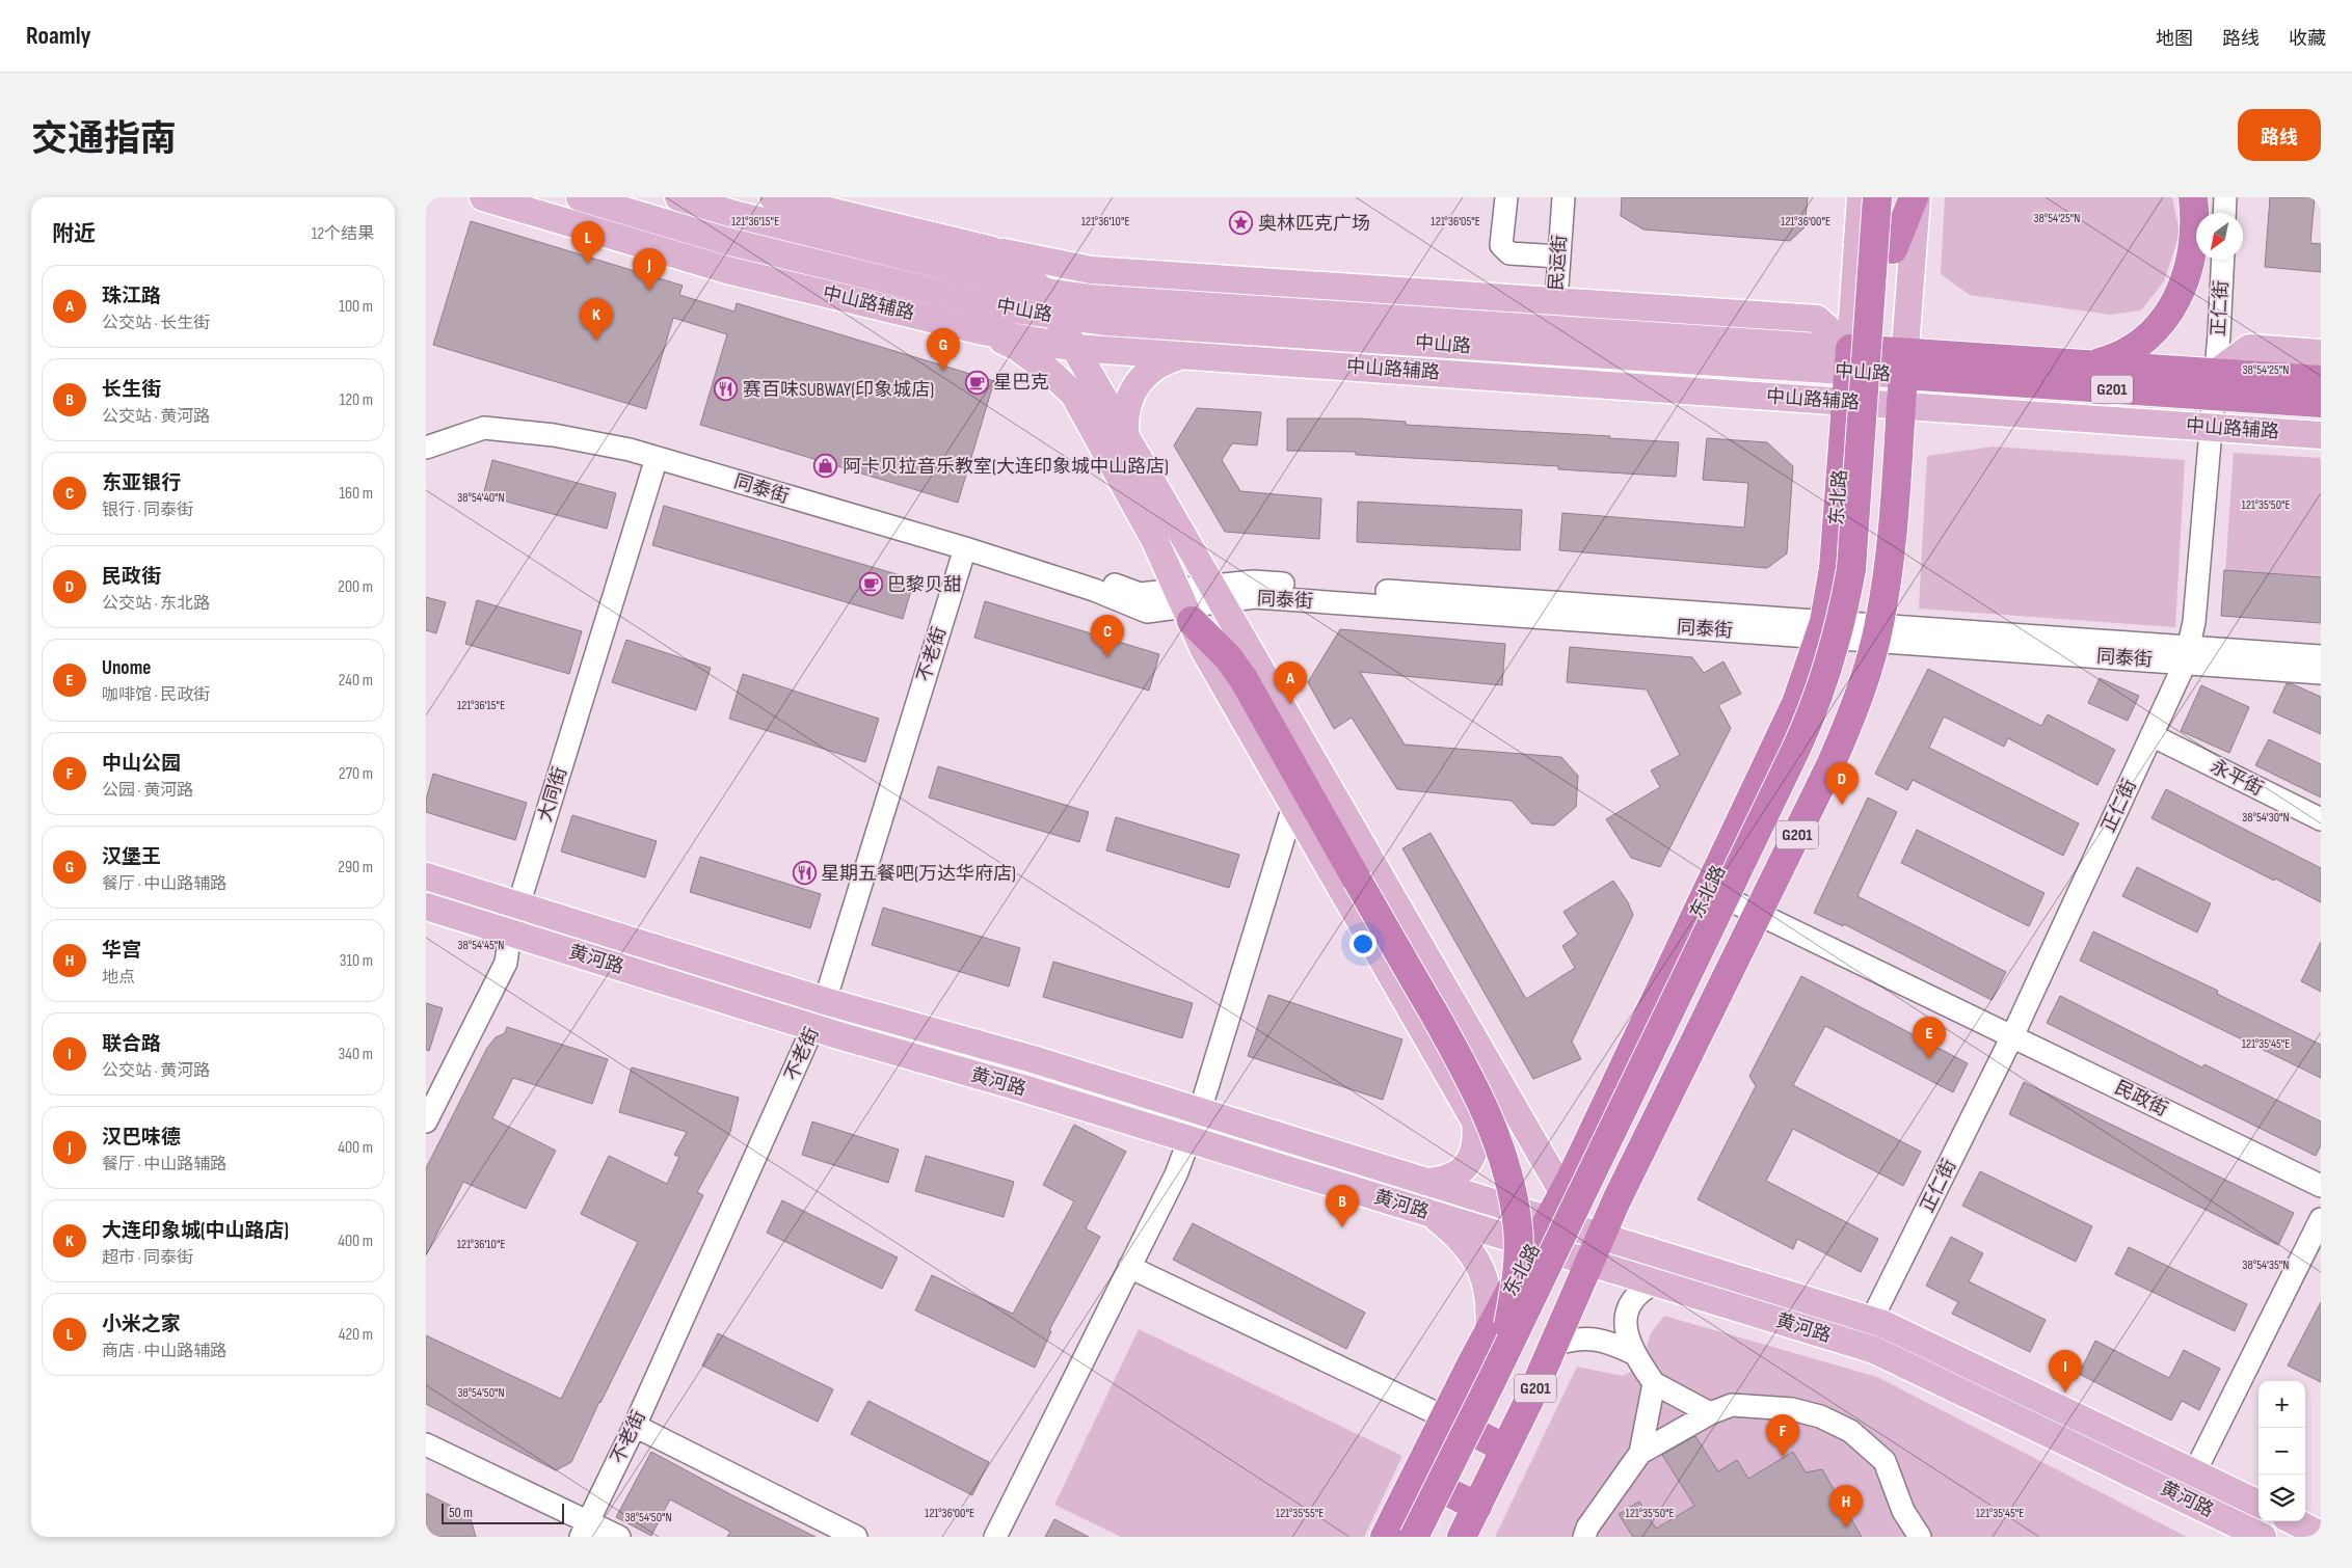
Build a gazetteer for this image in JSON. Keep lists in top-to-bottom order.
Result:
{
  "streets": {
    "highway": ["中山路", "G201", "东北路"],
    "main road": ["中山路辅路", "黄河路"],
    "street": [
      "民运街",
      "正仁街",
      "同泰街",
      "不老街",
      "永平街",
      "大同街",
      "民政街"
    ]
  },
  "crossings": [
    ["民运街", "中山路"],
    ["中山路辅路", "正仁街"],
    ["中山路辅路", "G201"],
    ["中山路辅路", "东北路"],
    ["正仁街", "中山路"],
    ["正仁街", "同泰街"],
    ["正仁街", "永平街"],
    ["正仁街", "黄河路"],
    ["正仁街", "民政街"],
    ["中山路", "G201"],
    ["中山路", "东北路"],
    ["G201", "同泰街"],
    ["G201", "黄河路"],
    ["G201", "民政街"],
    ["同泰街", "东北路"],
    ["同泰街", "不老街"],
    ["同泰街", "大同街"],
    ["东北路", "黄河路"],
    ["东北路", "民政街"],
    ["不老街", "黄河路"],
    ["大同街", "黄河路"]
  ],
  "places": {
    "place": ["奥林匹克广场"],
    "cafe": ["星巴克", "巴黎贝甜"],
    "restaurant": ["赛百味SUBWAY(印象城店)", "星期五餐吧(万达华府店)"],
    "shop": ["阿卡贝拉音乐教室(大连印象城中山路店)"]
  },
  "scale_bar": "50 m",
  "north": "bottom left",
  "page": {
    "header": "Roamly",
    "nav": ["地图", "路线", "收藏"],
    "title": "交通指南",
    "buttons": "路线",
    "heading": ["附近", "12个结果"],
    "pins": [
      "L",
      "J",
      "K",
      "G",
      "C",
      "A",
      "D",
      "E",
      "B",
      "I",
      "F",
      "H"
    ],
    "list": [
      {
        "mark": "A",
        "name": "珠江路",
        "note": "公交站 · 长生街",
        "value": "100 m"
      },
      {
        "mark": "B",
        "name": "长生街",
        "note": "公交站 · 黄河路",
        "value": "120 m"
      },
      {
        "mark": "C",
        "name": "东亚银行",
        "note": "银行 · 同泰街",
        "value": "160 m"
      },
      {
        "mark": "D",
        "name": "民政街",
        "note": "公交站 · 东北路",
        "value": "200 m"
      },
      {
        "mark": "E",
        "name": "Unome",
        "note": "咖啡馆 · 民政街",
        "value": "240 m"
      },
      {
        "mark": "F",
        "name": "中山公园",
        "note": "公园 · 黄河路",
        "value": "270 m"
      },
      {
        "mark": "G",
        "name": "汉堡王",
        "note": "餐厅 · 中山路辅路",
        "value": "290 m"
      },
      {
        "mark": "H",
        "name": "华宫",
        "note": "地点",
        "value": "310 m"
      },
      {
        "mark": "I",
        "name": "联合路",
        "note": "公交站 · 黄河路",
        "value": "340 m"
      },
      {
        "mark": "J",
        "name": "汉巴味德",
        "note": "餐厅 · 中山路辅路",
        "value": "400 m"
      },
      {
        "mark": "K",
        "name": "大连印象城(中山路店)",
        "note": "超市 · 同泰街",
        "value": "400 m"
      },
      {
        "mark": "L",
        "name": "小米之家",
        "note": "商店 · 中山路辅路",
        "value": "420 m"
      }
    ],
    "map_buttons": ["+", "−"],
    "scale": "50 m"
  },
  "coordinates": [
    "38°54'25\"N",
    "121°36'15\"E",
    "121°36'10\"E",
    "121°36'05\"E",
    "121°36'00\"E",
    "38°54'40\"N",
    "121°35'50\"E",
    "38°54'30\"N",
    "38°54'45\"N",
    "121°35'45\"E",
    "38°54'35\"N",
    "38°54'50\"N",
    "121°35'55\"E"
  ]
}
